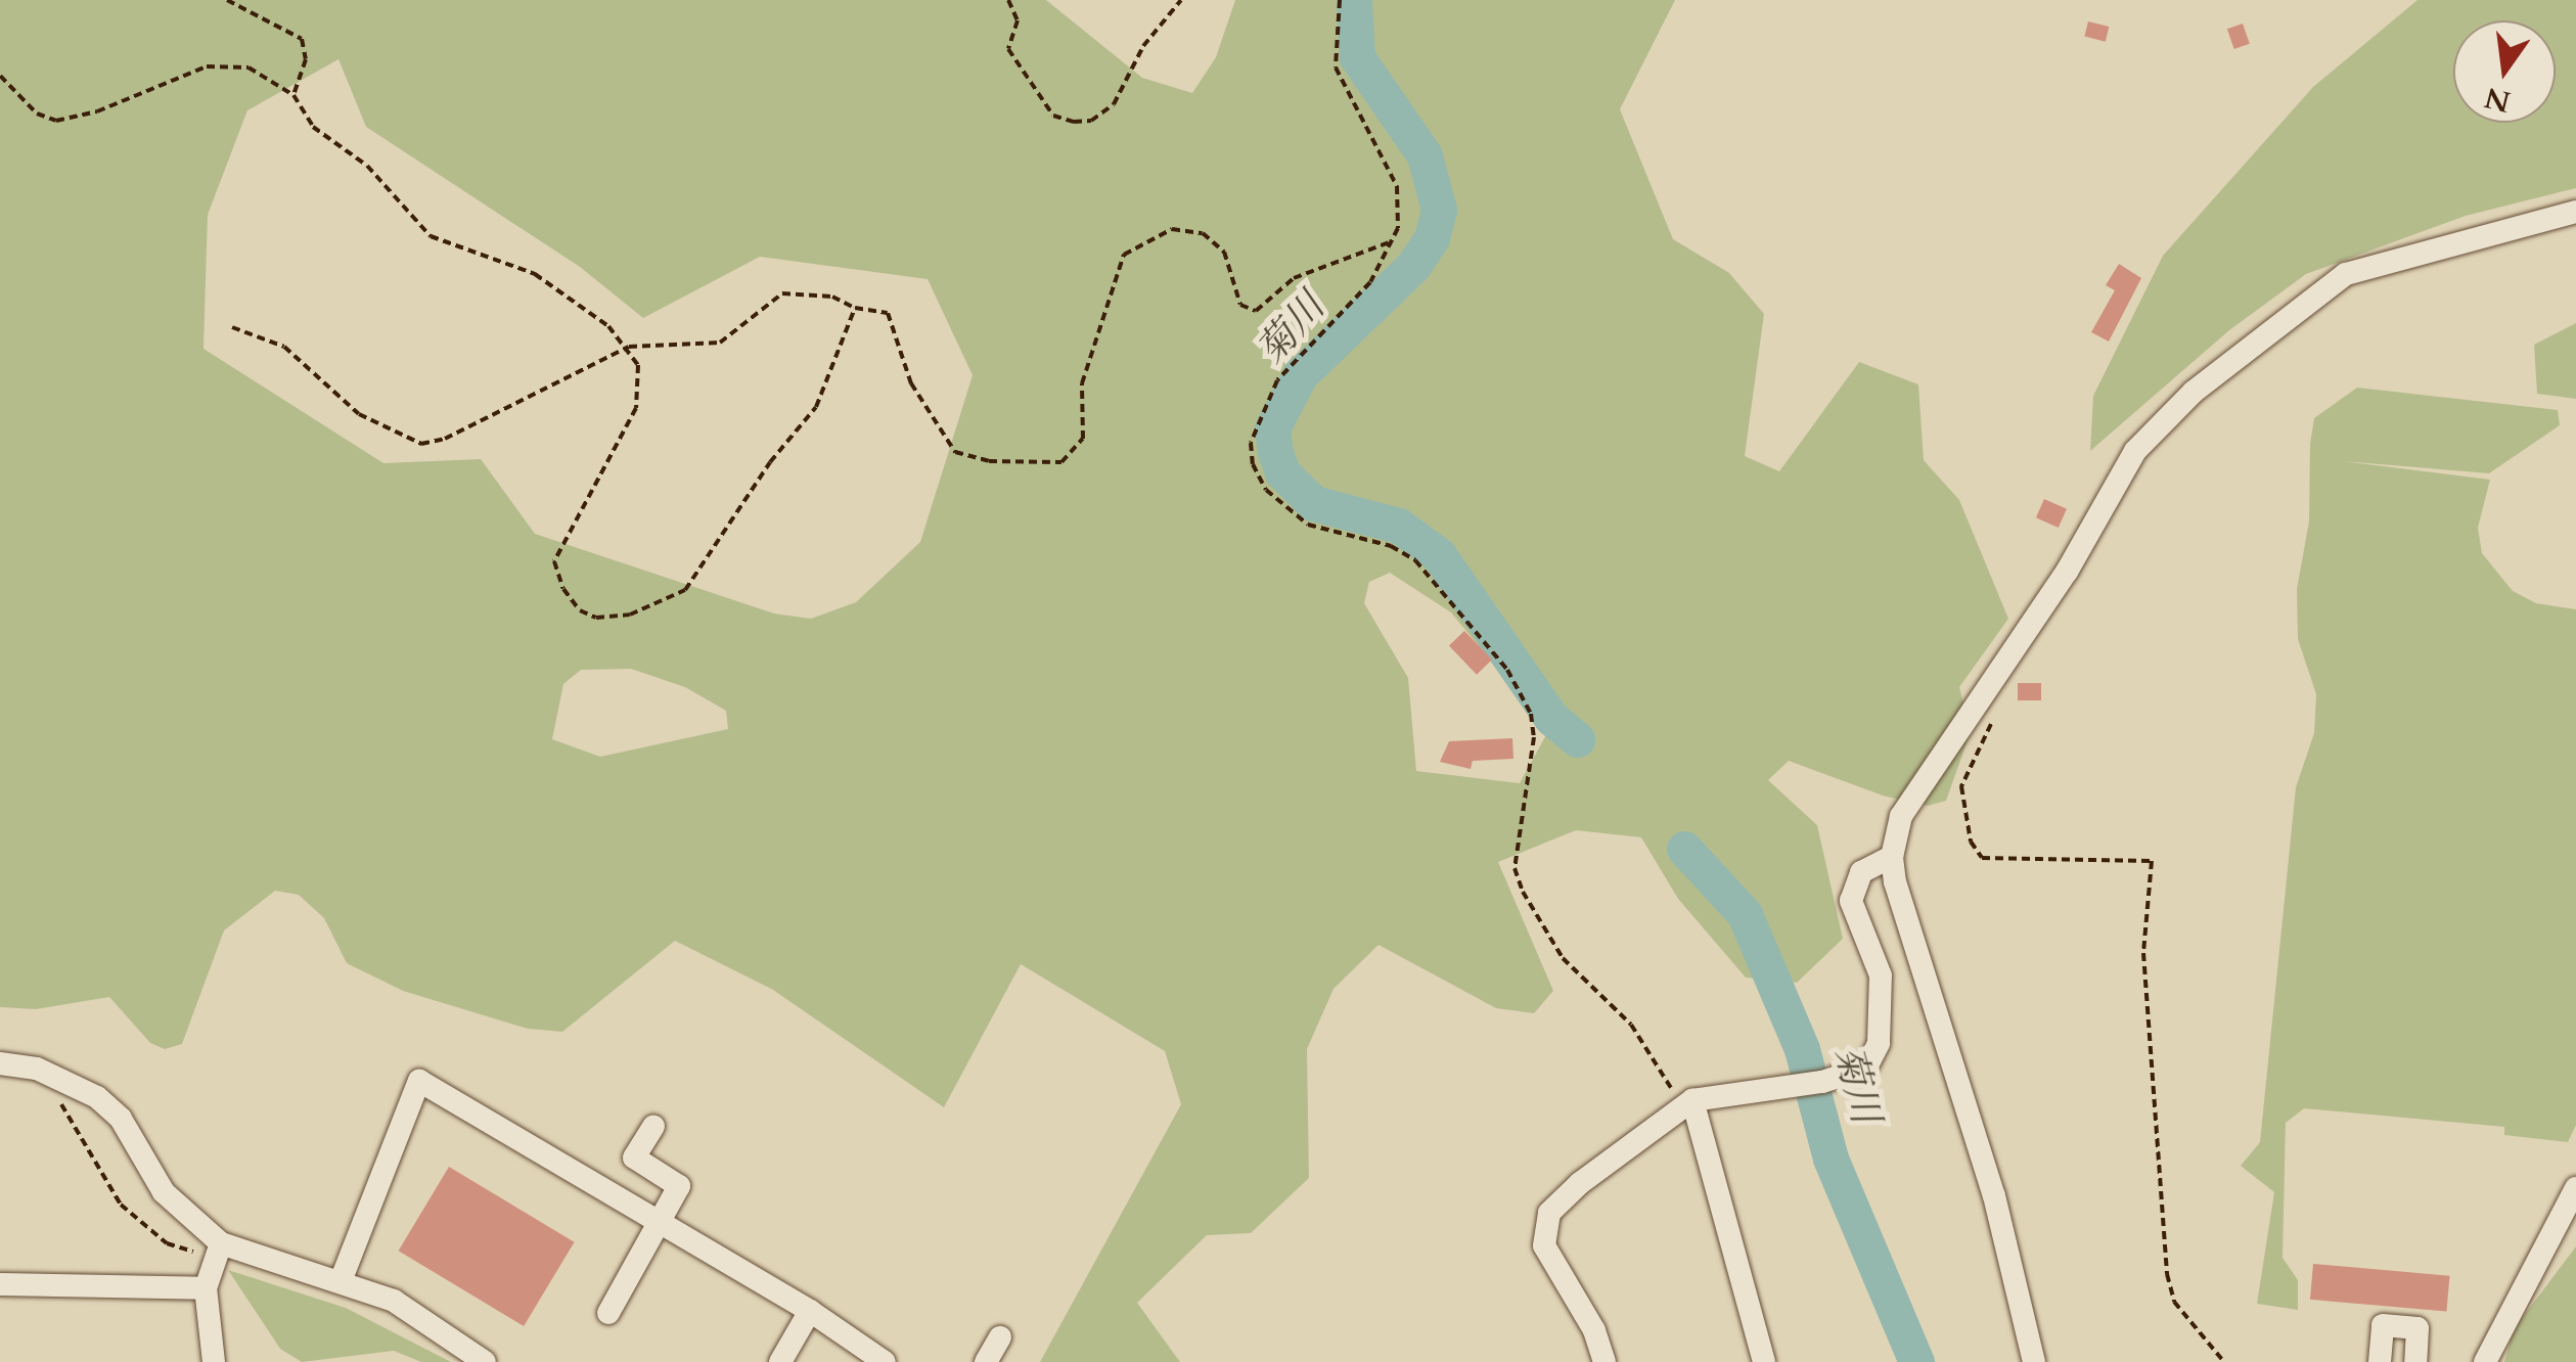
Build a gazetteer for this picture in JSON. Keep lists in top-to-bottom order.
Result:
{
  "water": ["菊川"],
  "north": "bottom"
}
